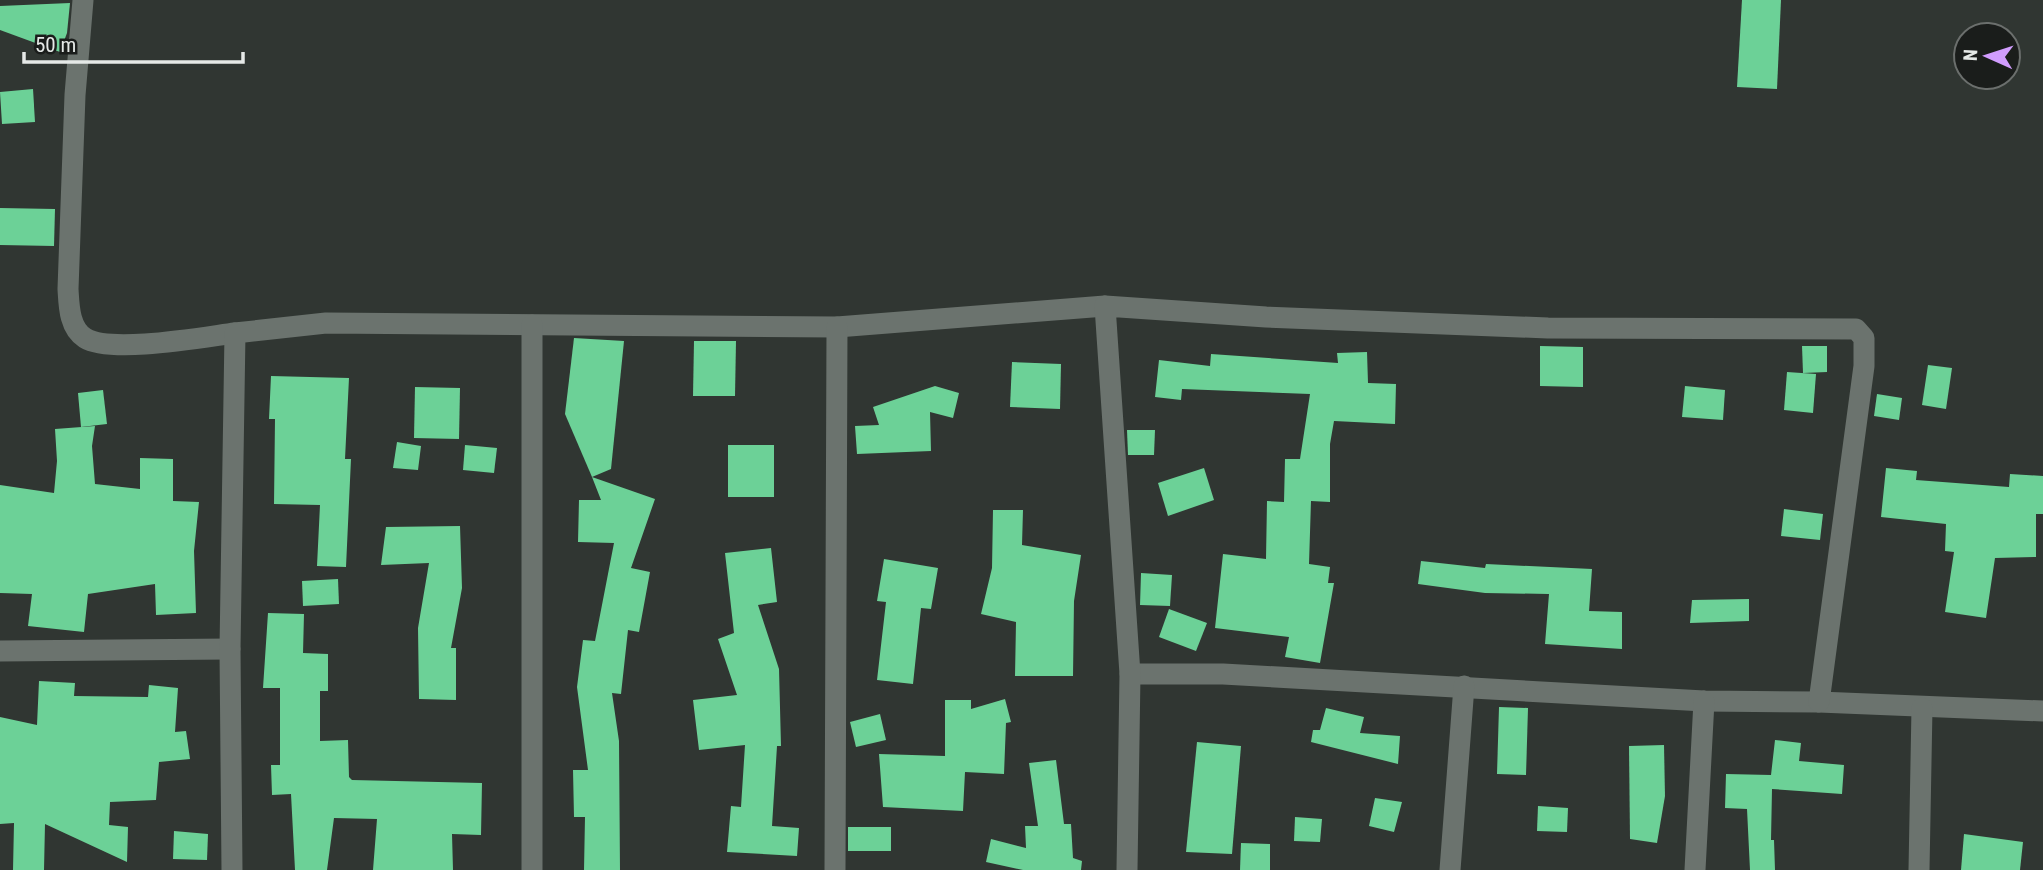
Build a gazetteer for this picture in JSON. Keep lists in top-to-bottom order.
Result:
{
  "scale_bar": "50 m",
  "north": "left"
}
